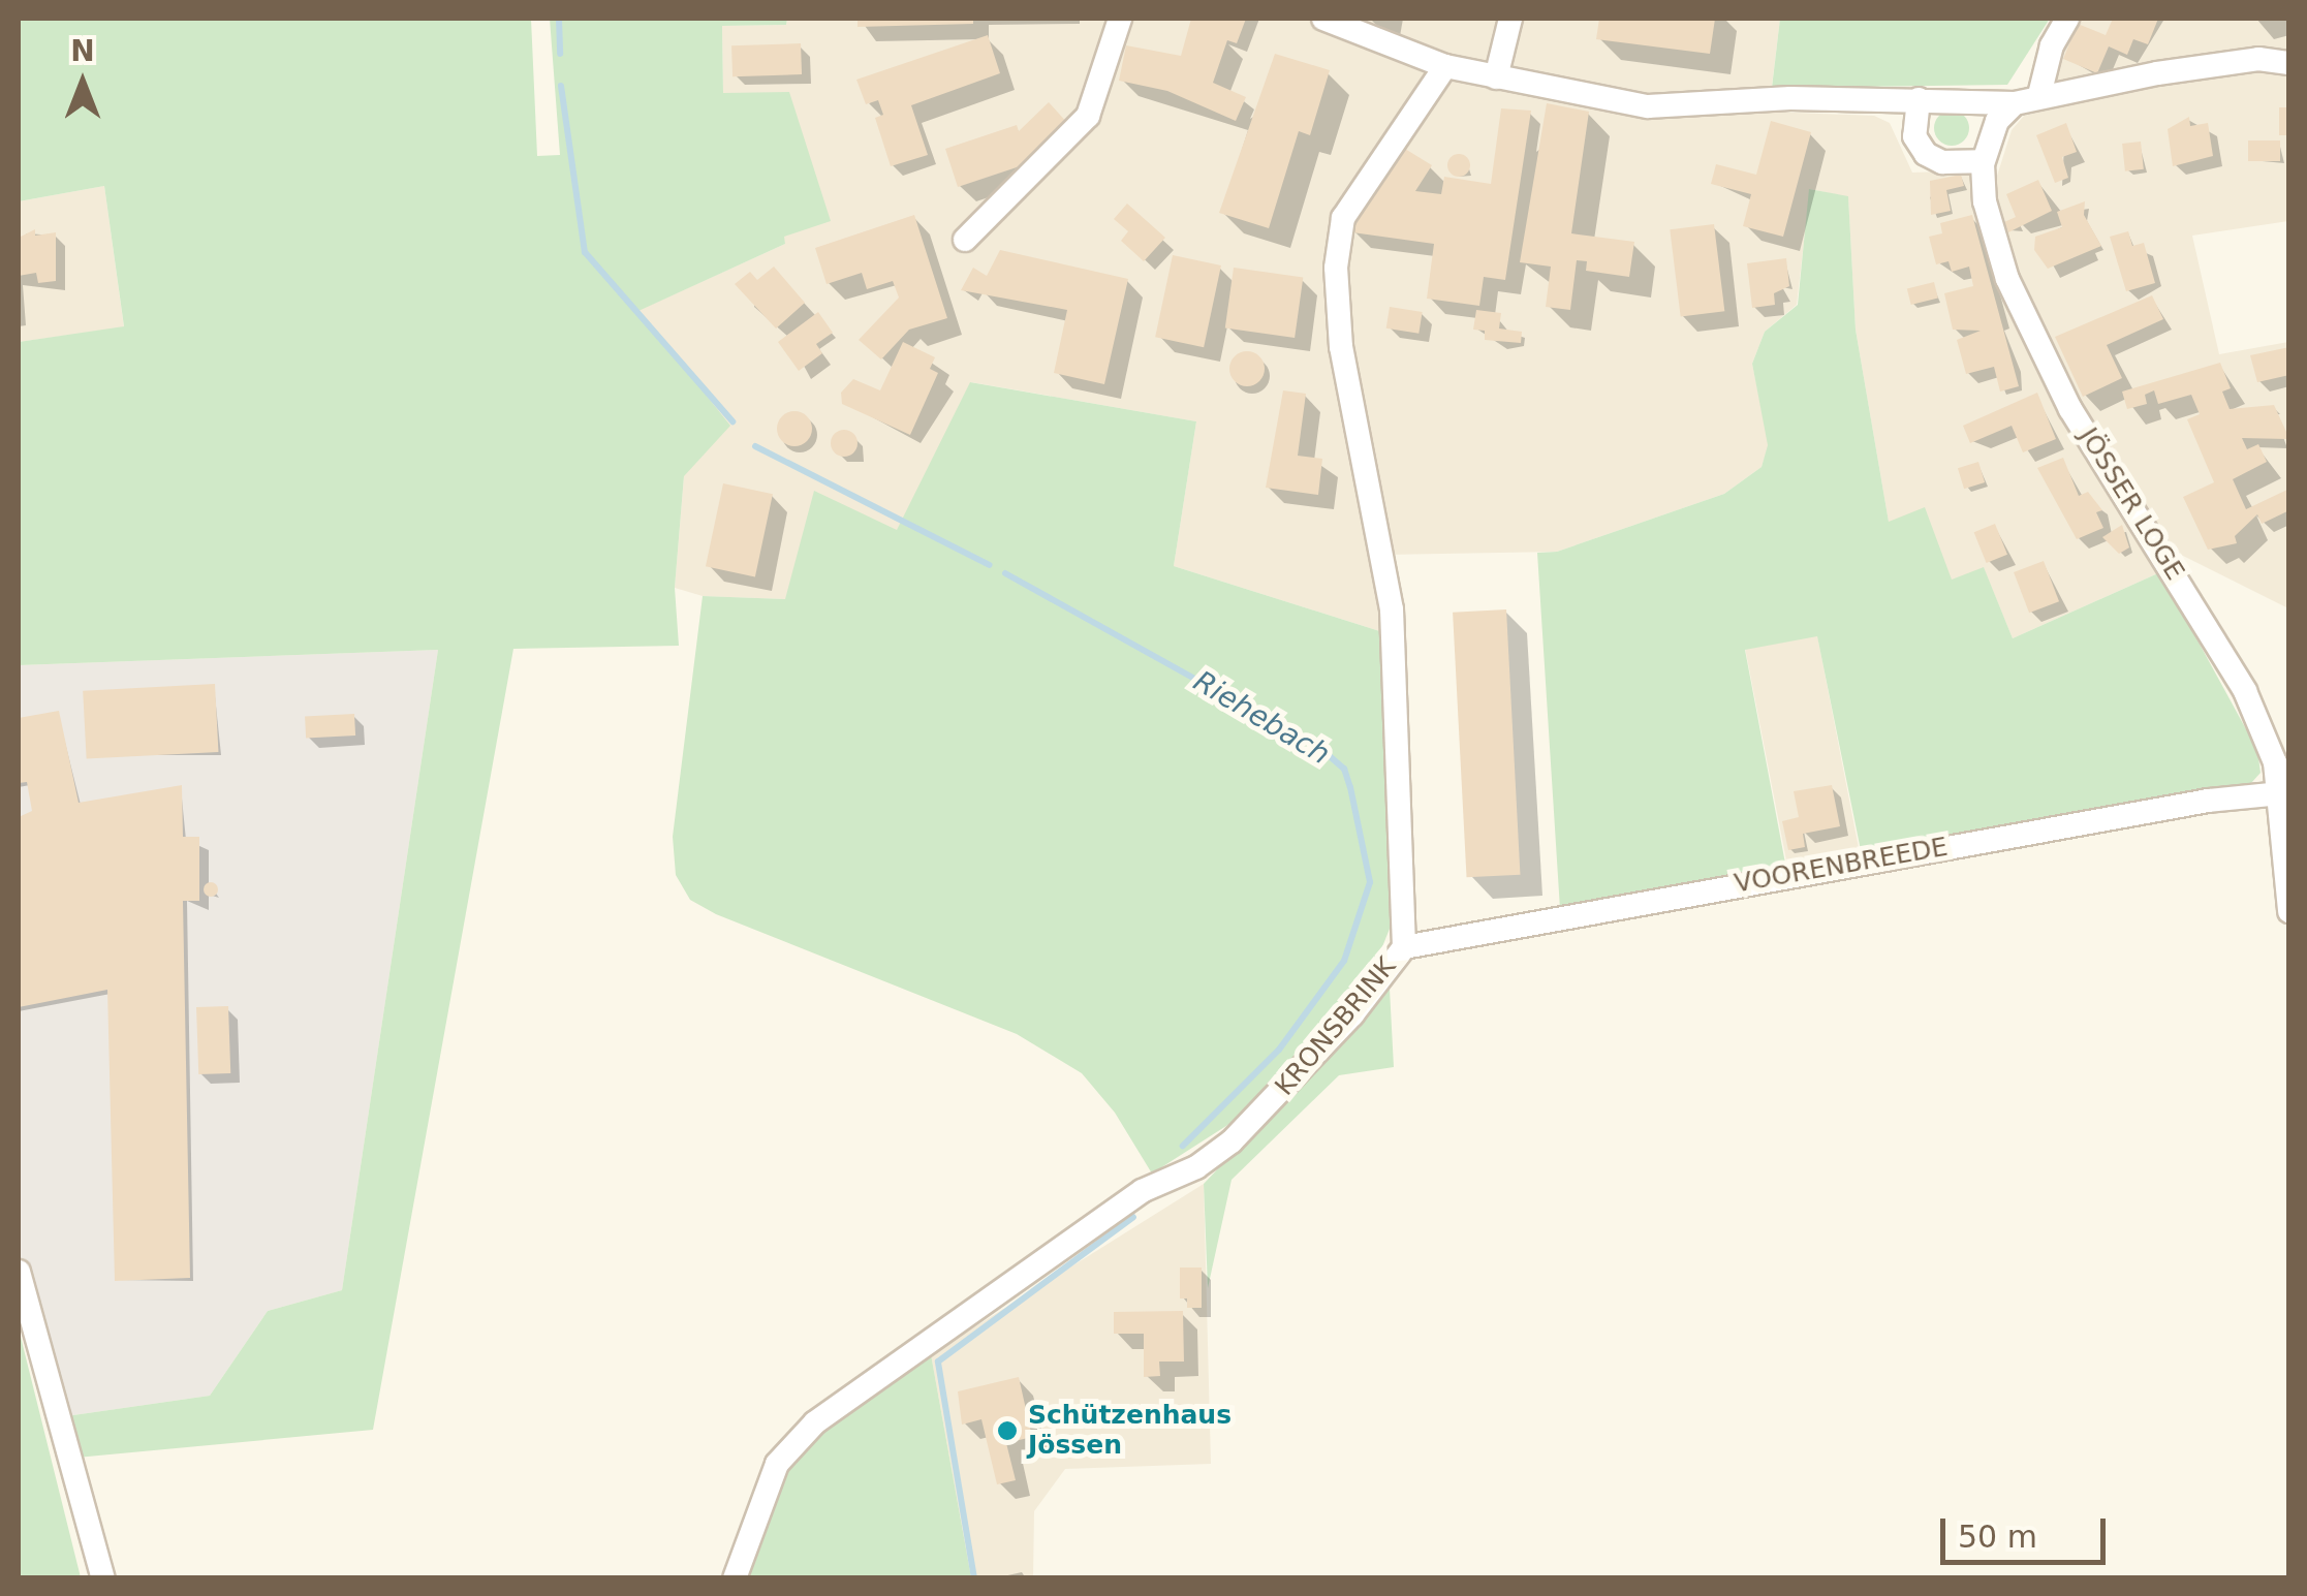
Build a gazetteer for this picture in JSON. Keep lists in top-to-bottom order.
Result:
{
  "streets": {
    "street": ["JÖSSER LOGE", "VOORENBREEDE", "KRONSBRINK"]
  },
  "crossings": [
    ["JÖSSER LOGE", "VOORENBREEDE"],
    ["VOORENBREEDE", "KRONSBRINK"]
  ],
  "water": ["Riehebach"],
  "places": ["Schützenhaus Jössen"],
  "scale_bar": "50 m",
  "north": "top"
}
